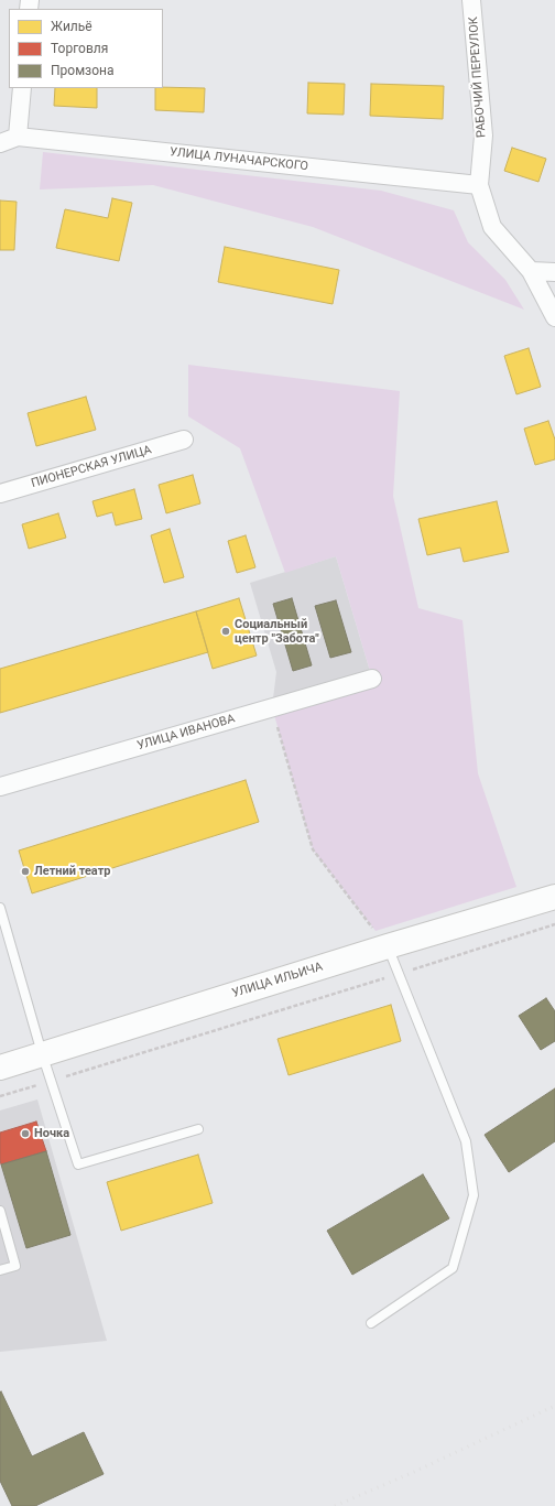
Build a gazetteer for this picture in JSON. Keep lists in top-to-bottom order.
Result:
{
  "streets": {
    "main road": ["УЛИЦА ИЛЬИЧА"],
    "street": [
      "РАБОЧИЙ ПЕРЕУЛОК",
      "УЛИЦА ЛУНАЧАРСКОГО",
      "ПИОНЕРСКАЯ УЛИЦА",
      "УЛИЦА ИВАНОВА"
    ]
  },
  "crossings": [
    ["РАБОЧИЙ ПЕРЕУЛОК", "УЛИЦА ЛУНАЧАРСКОГО"]
  ],
  "places": ["Социальный центр \"Забота\"", "Летний театр", "Ночка"],
  "legend": ["Жильё", "Торговля", "Промзона"]
}
